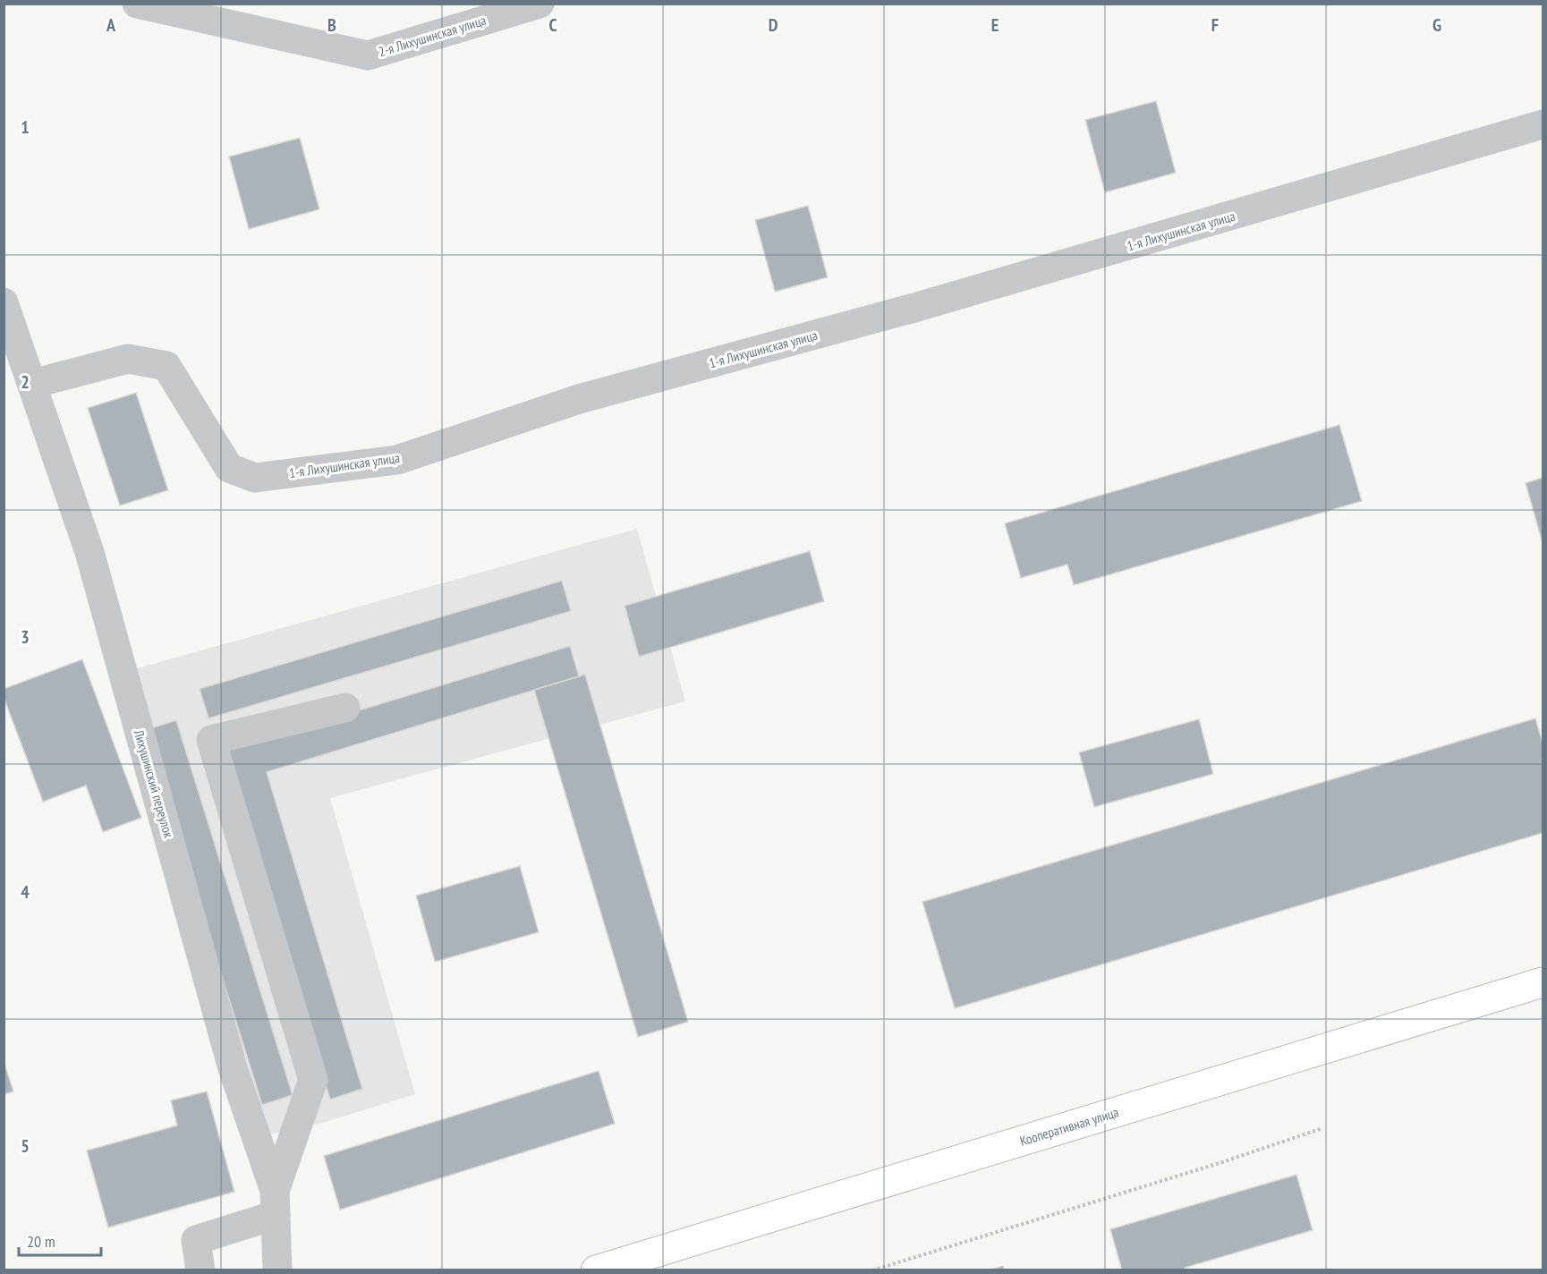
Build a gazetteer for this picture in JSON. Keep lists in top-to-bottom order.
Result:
{
  "streets": {
    "main road": ["Кооперативная улица"],
    "street": ["2-я Лихушинская улица", "1-я Лихушинская улица", "Лихушинский переулок"]
  },
  "crossings": [
    ["1-я Лихушинская улица", "Лихушинский переулок"]
  ],
  "scale_bar": "20 m",
  "grid": {
    "columns": [
      "A",
      "B",
      "C",
      "D",
      "E",
      "F",
      "G"
    ],
    "rows": [
      "1",
      "2",
      "3",
      "4",
      "5"
    ]
  }
}
